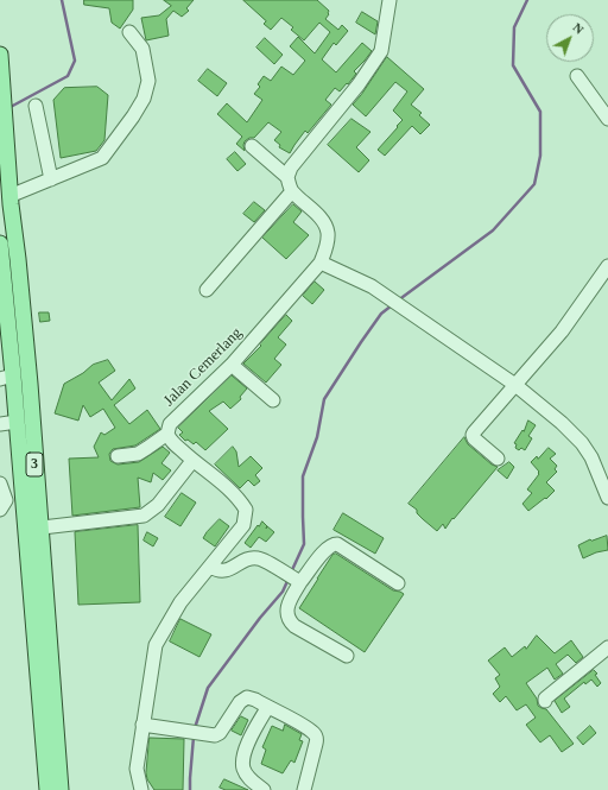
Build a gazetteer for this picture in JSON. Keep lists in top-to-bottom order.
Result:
{
  "streets": {
    "main road": ["3"],
    "street": ["Jalan Cemerlang"]
  },
  "north": "top right"
}
